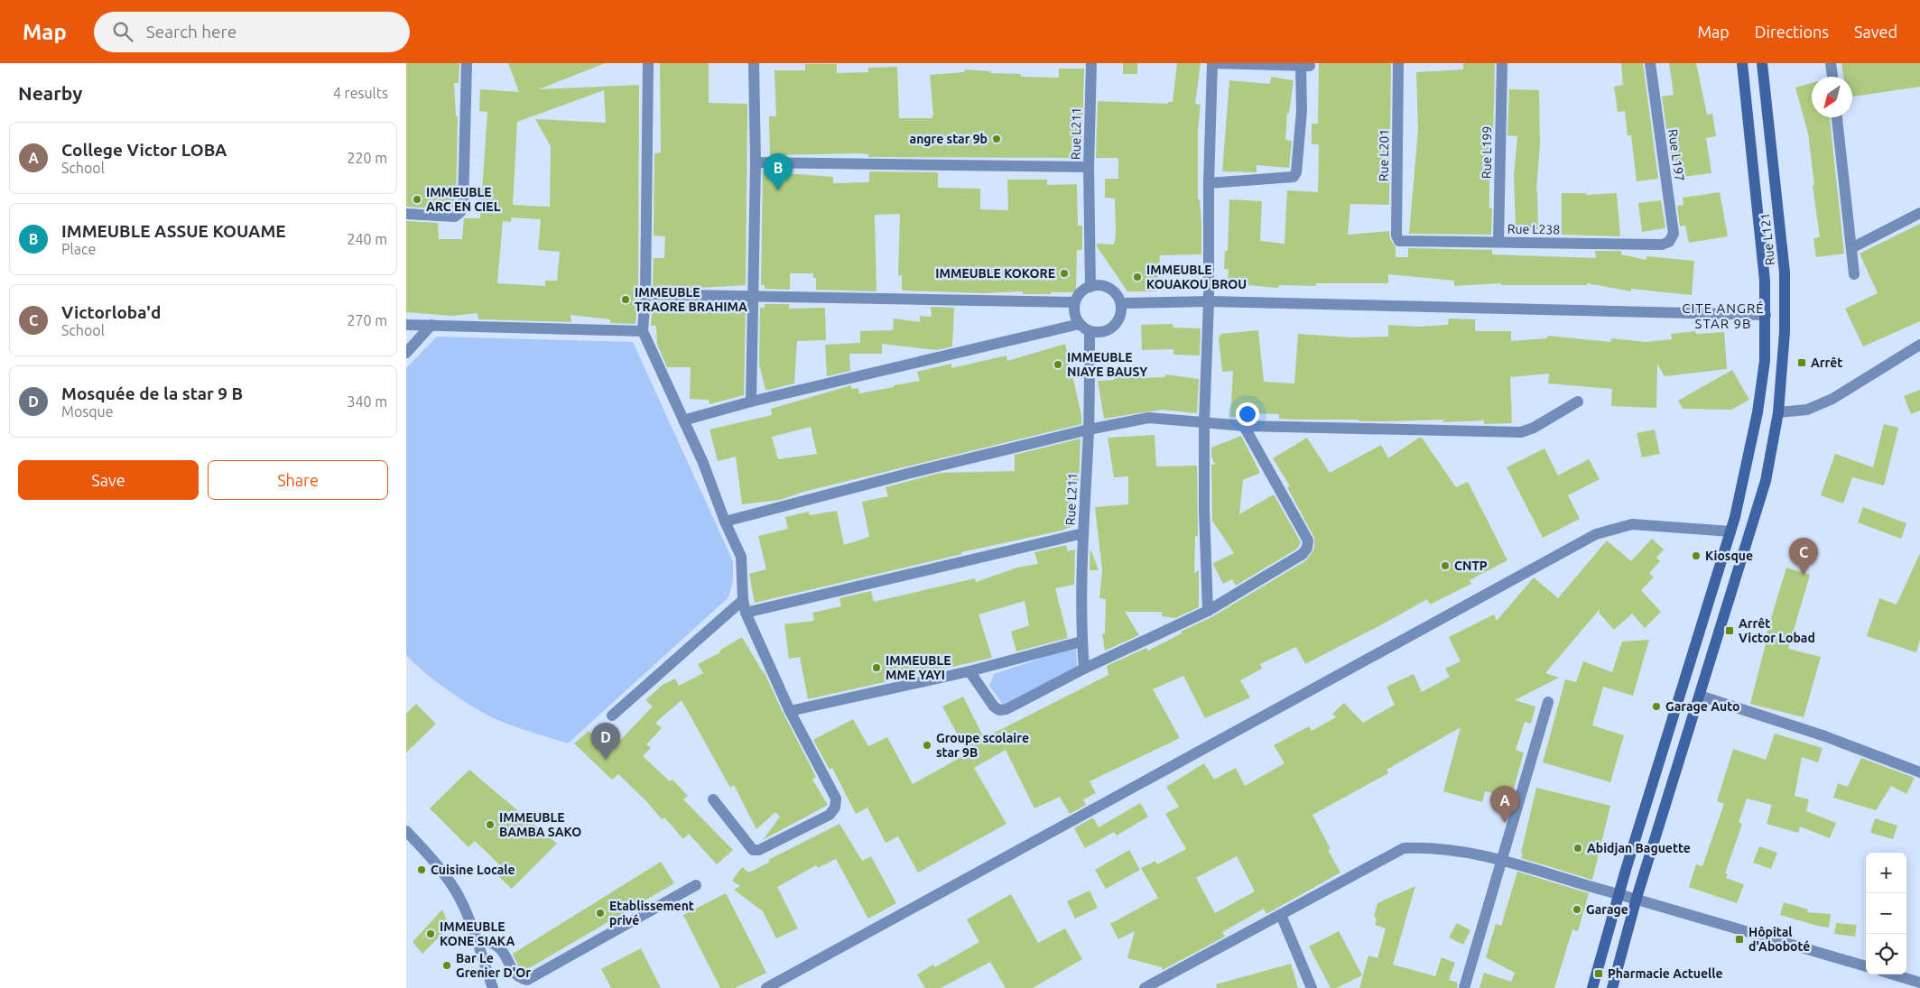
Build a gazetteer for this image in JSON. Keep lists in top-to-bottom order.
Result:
{
  "streets": {
    "main road": ["Rue L121"],
    "street": [
      "Rue L211",
      "Rue L199",
      "Rue L201",
      "Rue L197",
      "Rue L238"
    ]
  },
  "crossings": [
    ["Rue L199", "Rue L238"],
    ["Rue L201", "Rue L238"],
    ["Rue L197", "Rue L238"]
  ],
  "districts": ["CITE ANGRÉ STAR 9B"],
  "places": {
    "other": [
      "angre star 9b",
      "IMMEUBLE ARC EN CIEL",
      "IMMEUBLE KOKORE",
      "IMMEUBLE KOUAKOU BROU",
      "IMMEUBLE TRAORE BRAHIMA",
      "IMMEUBLE NIAYE BAUSY",
      "Kiosque",
      "CNTP",
      "IMMEUBLE MME YAYI",
      "Garage Auto",
      "Groupe scolaire star 9B",
      "IMMEUBLE BAMBA SAKO",
      "Abidjan Baguette",
      "Cuisine Locale",
      "Garage",
      "Etablissement privé",
      "IMMEUBLE KONE SIAKA",
      "Bar Le Grenier D'Or"
    ],
    "transit": [
      "Arrêt",
      "Arrêt Victor Lobad",
      "Hôpital d'Aboboté",
      "Pharmacie Actuelle"
    ]
  },
  "north": "bottom left",
  "page": {
    "header": "Map",
    "search": "Search here",
    "nav": ["Map", "Directions", "Saved"],
    "heading": ["Nearby", "4 results"],
    "list": [
      {
        "mark": "A",
        "name": "College Victor LOBA",
        "note": "School",
        "value": "220 m"
      },
      {
        "mark": "B",
        "name": "IMMEUBLE ASSUE KOUAME",
        "note": "Place",
        "value": "240 m"
      },
      {
        "mark": "C",
        "name": "Victorloba'd",
        "note": "School",
        "value": "270 m"
      },
      {
        "mark": "D",
        "name": "Mosquée de la star 9 B",
        "note": "Mosque",
        "value": "340 m"
      }
    ],
    "pins": [
      "B",
      "C",
      "D",
      "A"
    ],
    "buttons": ["Save", "Share"],
    "map_buttons": ["+", "−"]
  }
}
